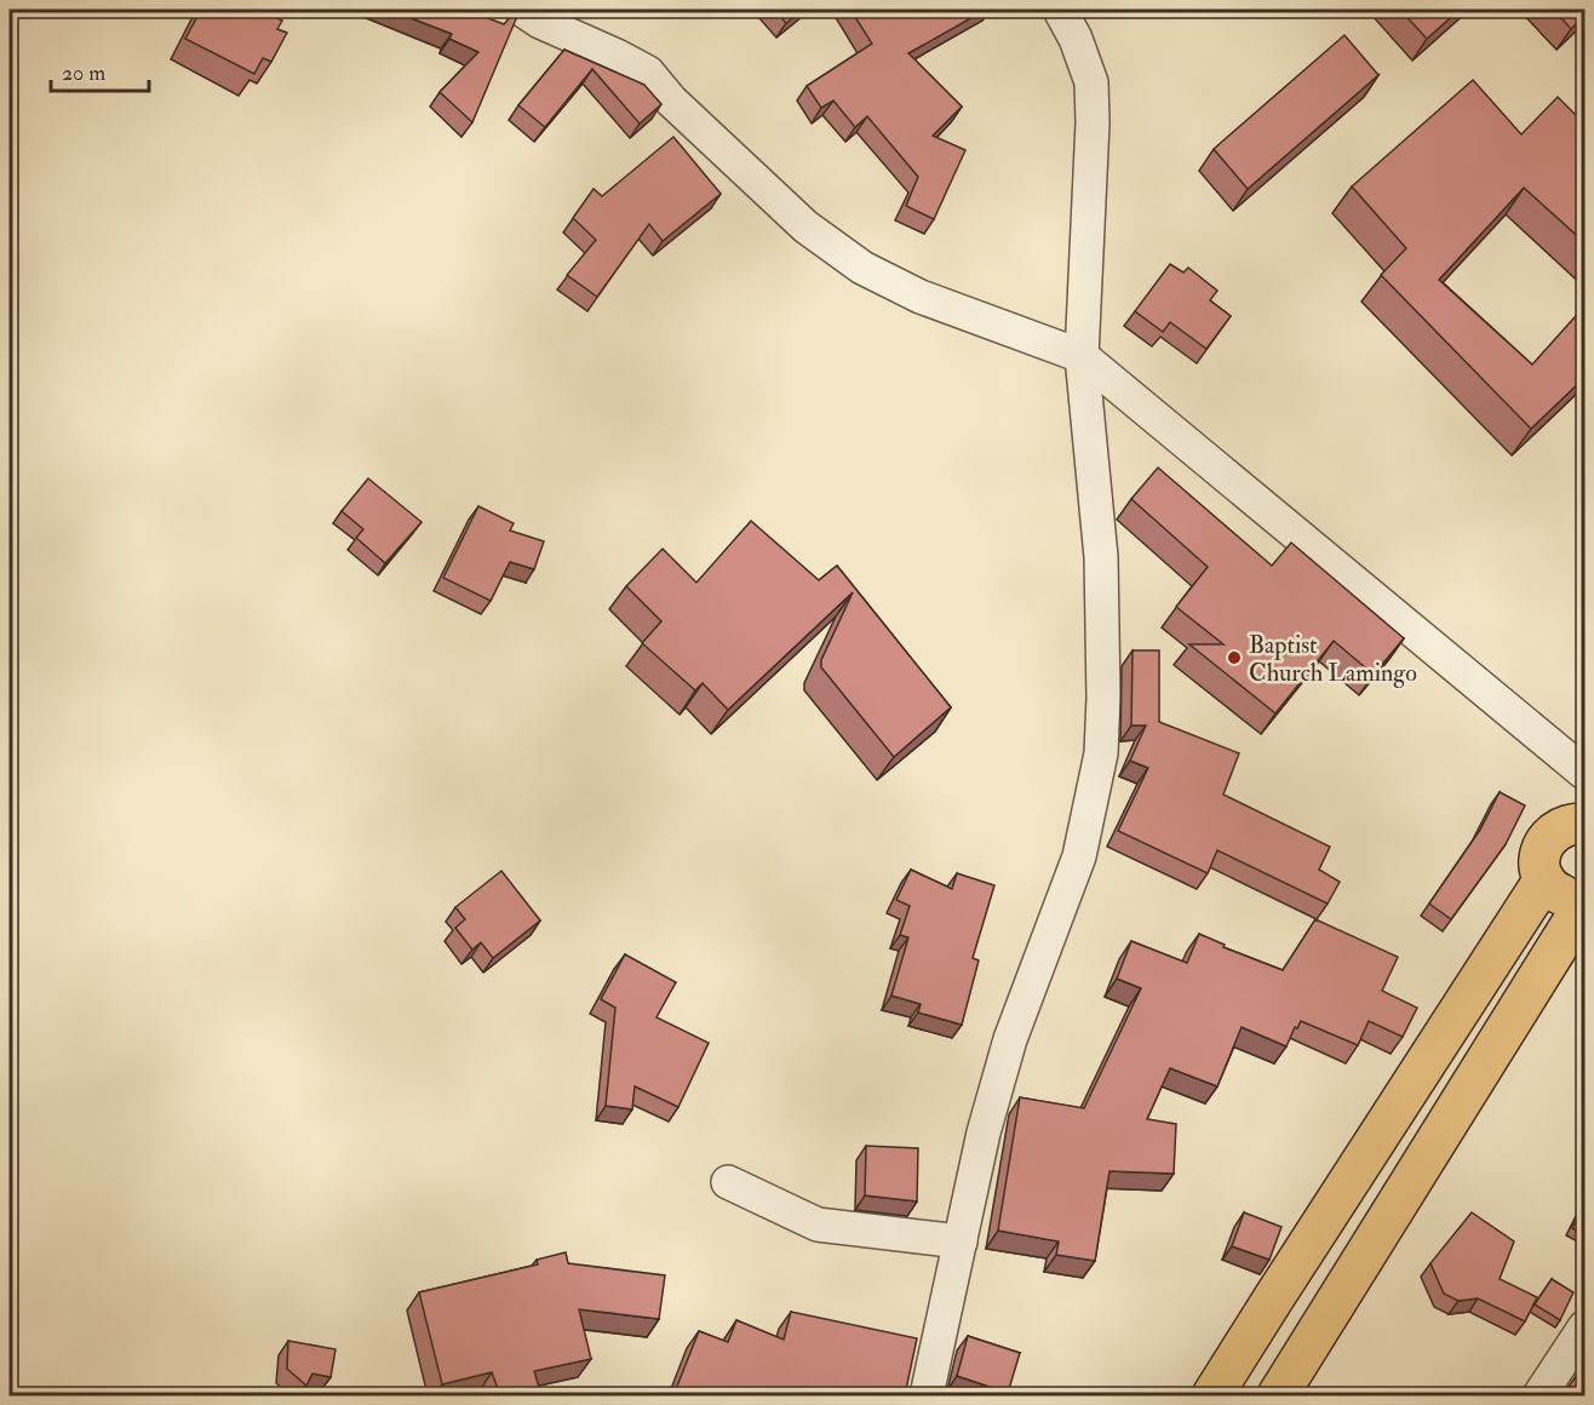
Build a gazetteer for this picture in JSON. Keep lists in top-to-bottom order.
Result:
{
  "places": ["Baptist Church Lamingo"],
  "scale_bar": "20 m"
}
